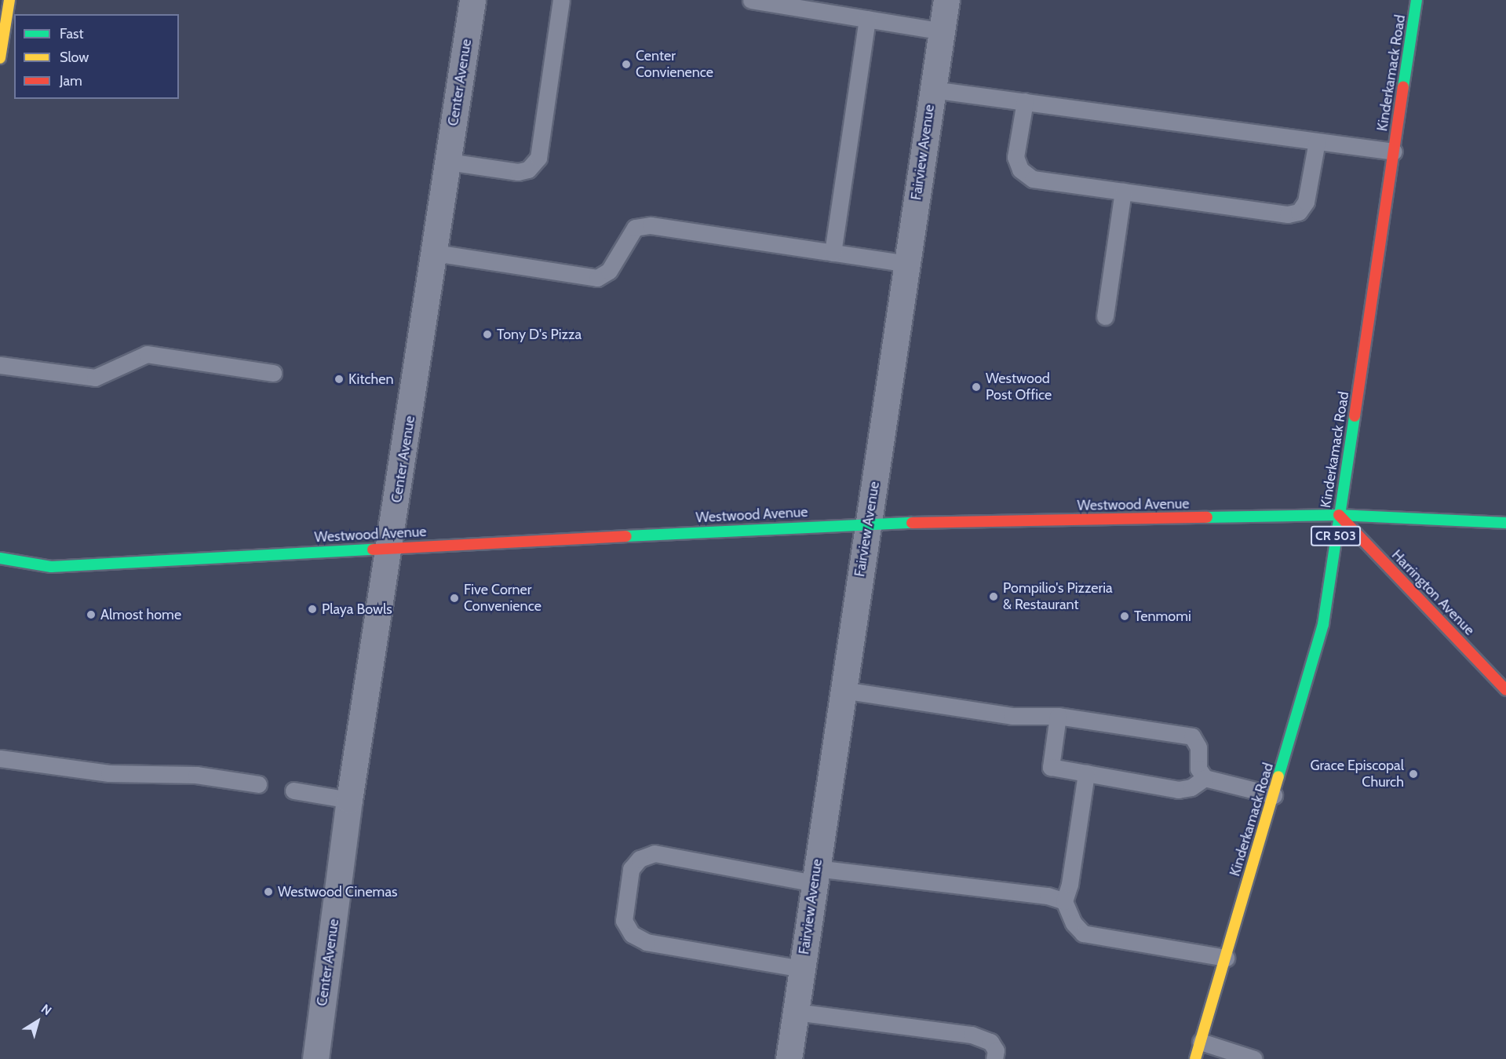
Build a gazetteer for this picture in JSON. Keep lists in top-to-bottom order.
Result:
{
  "streets": {
    "main road": [
      "Kinderkamack Road",
      "Westwood Avenue",
      "CR 503",
      "Harrington Avenue"
    ],
    "street": ["Center Avenue", "Fairview Avenue"]
  },
  "crossings": [
    ["Kinderkamack Road", "Westwood Avenue"],
    ["Kinderkamack Road", "Harrington Avenue"],
    ["Center Avenue", "Westwood Avenue"],
    ["Fairview Avenue", "Westwood Avenue"],
    ["Westwood Avenue", "Harrington Avenue"]
  ],
  "places": [
    "Center Convienence",
    "Tony D's Pizza",
    "Kitchen",
    "Westwood Post Office",
    "Pompilio's Pizzeria & Restaurant",
    "Five Corner Convenience",
    "Playa Bowls",
    "Almost home",
    "Tenmomi",
    "Grace Episcopal Church",
    "Westwood Cinemas"
  ],
  "legend": ["Fast", "Slow", "Jam"],
  "north": "top right"
}
